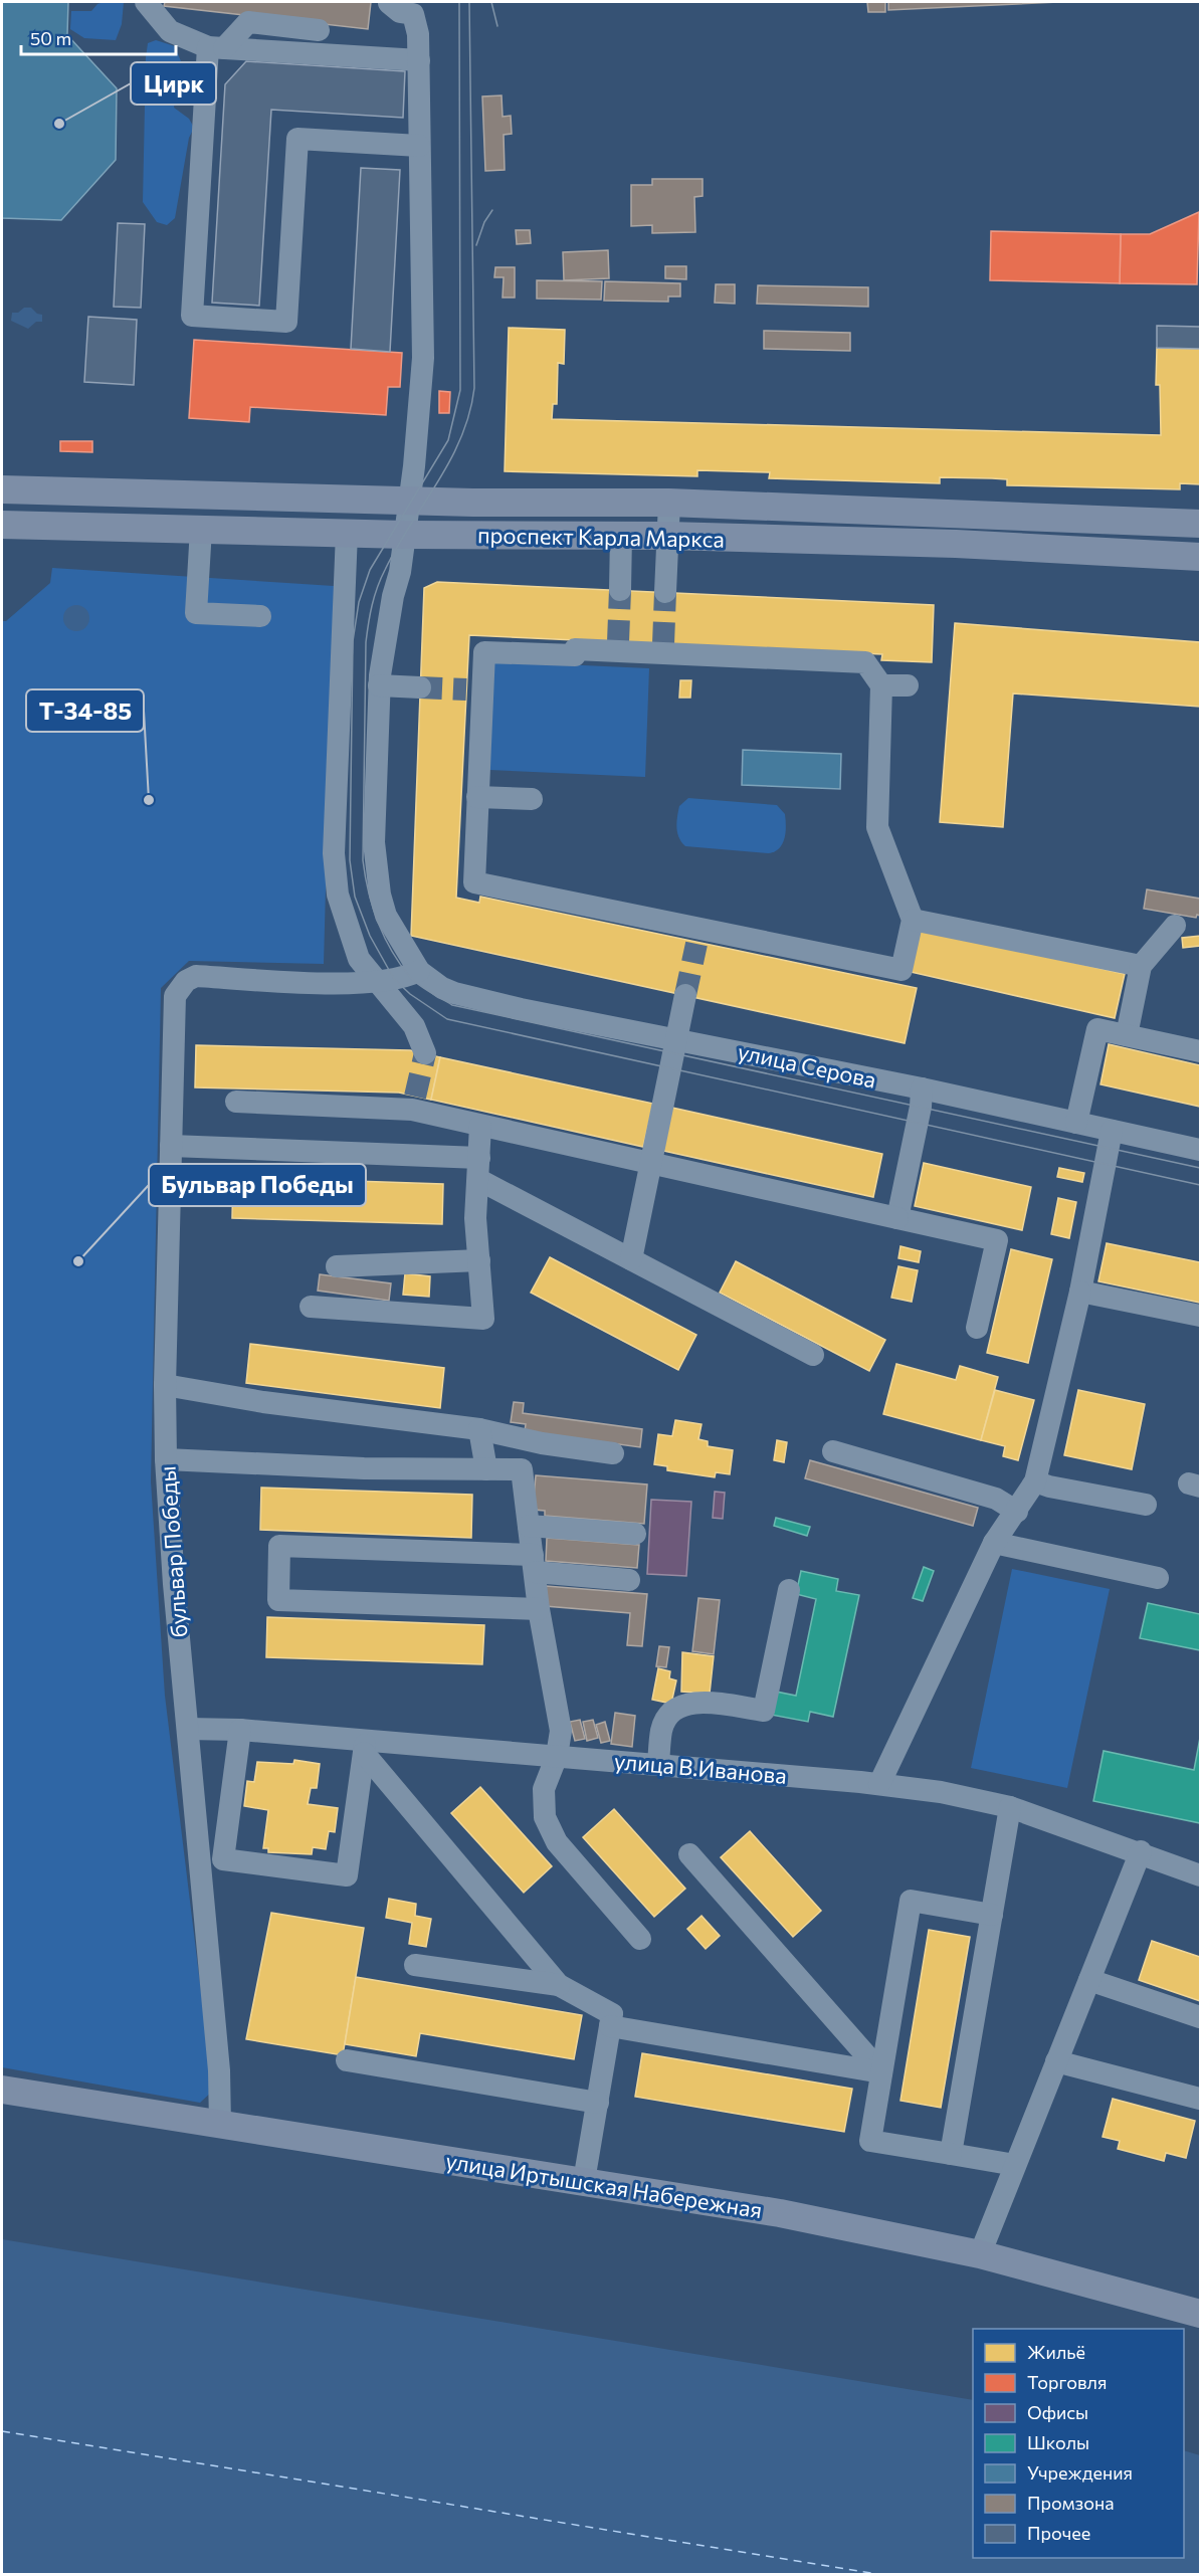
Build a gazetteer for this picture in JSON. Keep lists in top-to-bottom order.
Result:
{
  "streets": {
    "main road": ["проспект Карла Маркса", "улица Иртышская Набережная"],
    "street": ["улица Серова", "бульвар Победы", "улица В.Иванова"]
  },
  "crossings": [
    ["бульвар Победы", "улица В.Иванова"],
    ["бульвар Победы", "улица Иртышская Набережная"]
  ],
  "places": ["Цирк", "Т-34-85", "Бульвар Победы"],
  "legend": [
    "Жильё",
    "Торговля",
    "Офисы",
    "Школы",
    "Учреждения",
    "Промзона",
    "Прочее"
  ],
  "scale_bar": "50 m"
}
